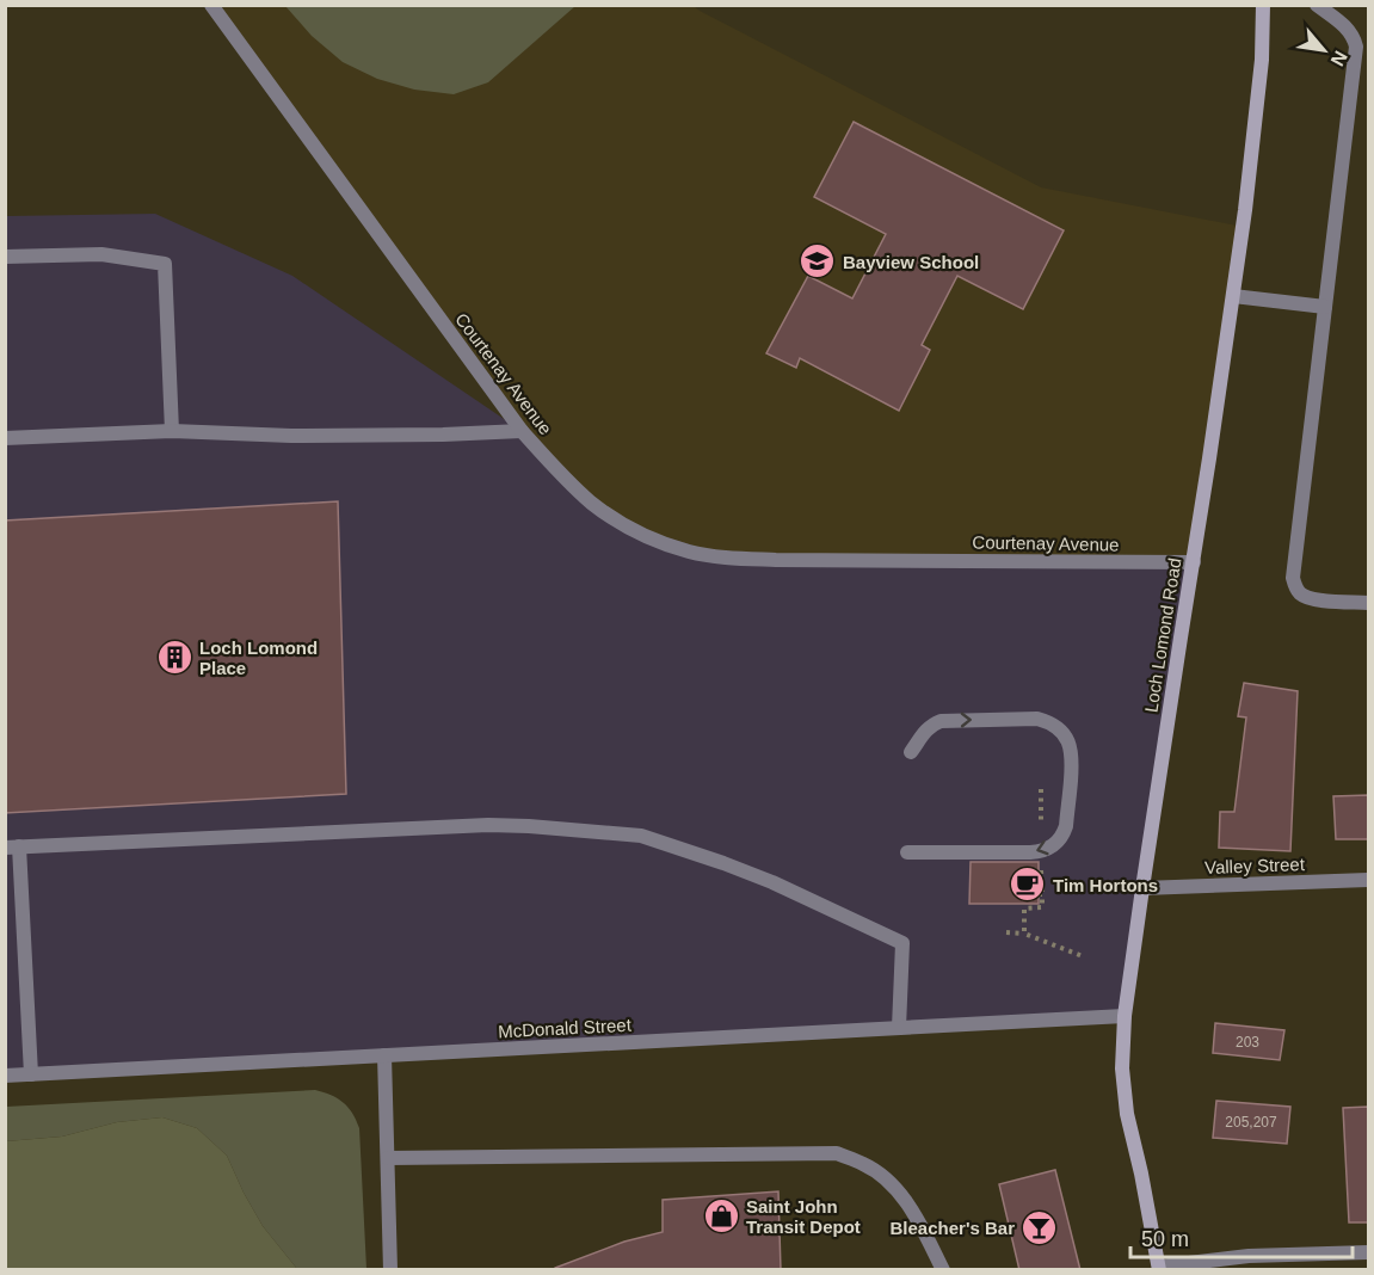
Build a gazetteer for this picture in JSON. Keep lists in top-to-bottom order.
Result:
{
  "streets": {
    "main road": ["Loch Lomond Road"],
    "street": ["Courtenay Avenue", "Valley Street", "McDonald Street"]
  },
  "crossings": [
    ["Courtenay Avenue", "Loch Lomond Road"],
    ["Loch Lomond Road", "Valley Street"],
    ["Loch Lomond Road", "McDonald Street"]
  ],
  "places": {
    "school or university": ["Bayview School"],
    "building": ["Loch Lomond Place"],
    "cafe": ["Tim Hortons"],
    "shop": ["Saint John Transit Depot"],
    "bar": ["Bleacher's Bar"]
  },
  "house_numbers": ["203", "205,207"],
  "scale_bar": "50 m",
  "north": "bottom right"
}
